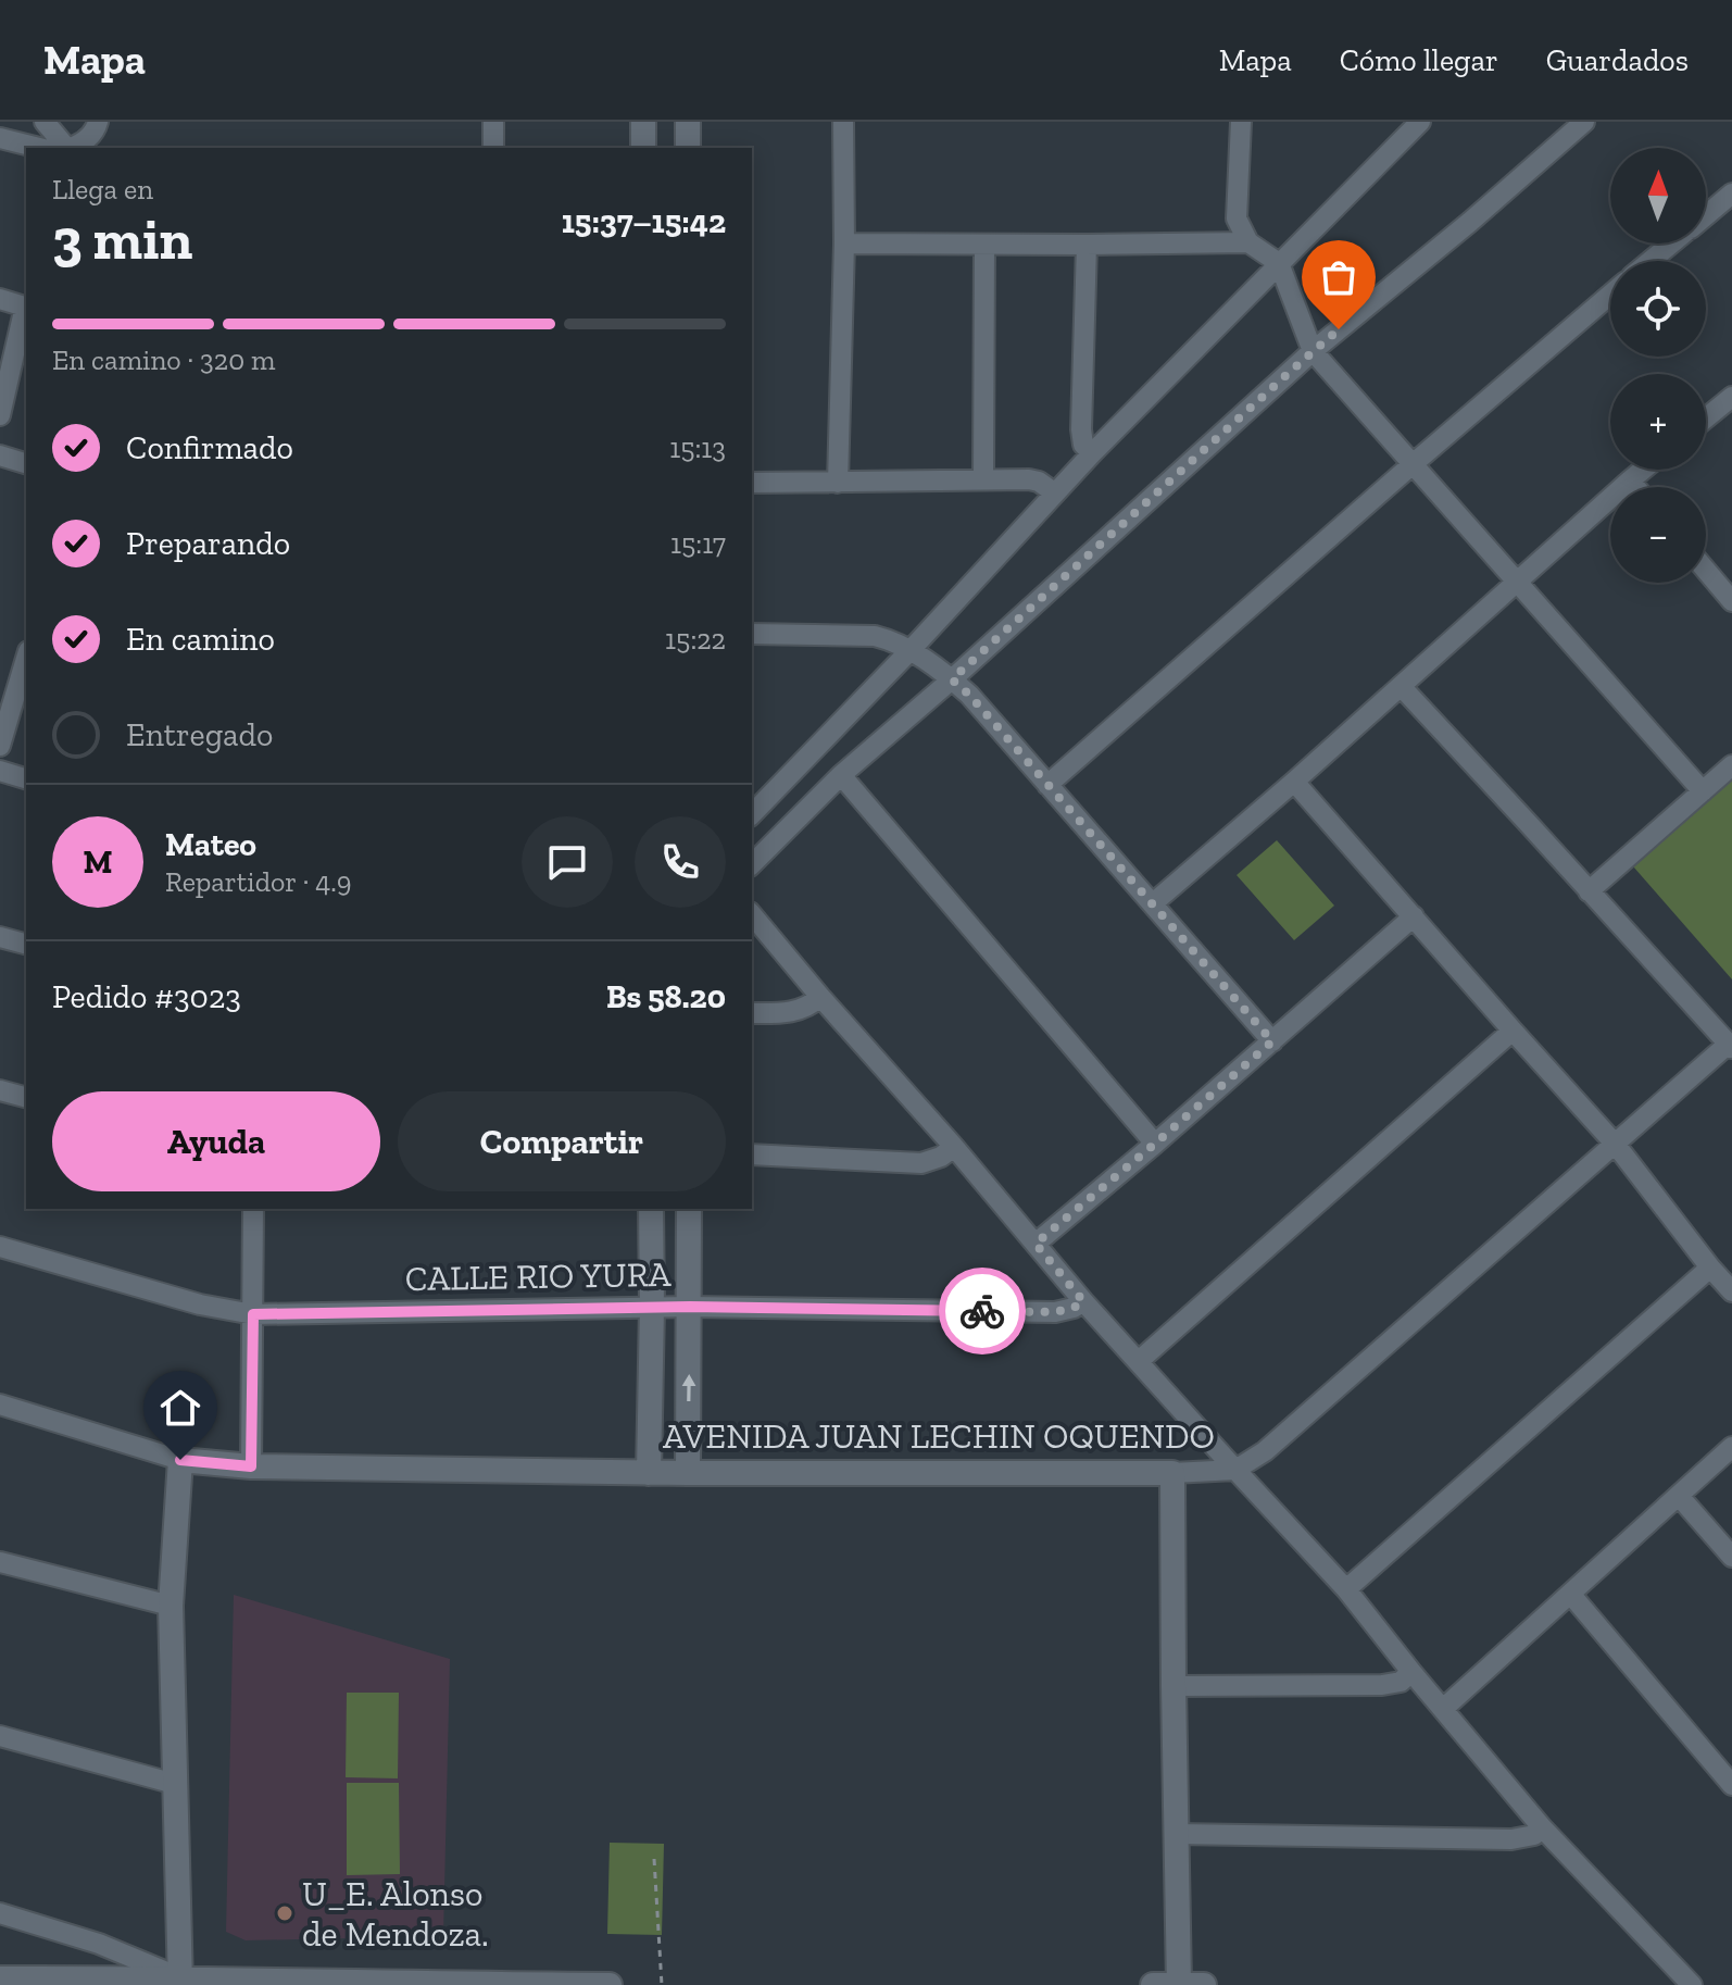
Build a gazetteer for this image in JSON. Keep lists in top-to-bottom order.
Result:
{
  "streets": {
    "street": ["CALLE RIO YURA", "AVENIDA JUAN LECHIN OQUENDO"]
  },
  "places": ["U_E. Alonso de Mendoza."],
  "north": "top",
  "page": {
    "header": "Mapa",
    "nav": ["Mapa", "Cómo llegar", "Guardados"],
    "map_buttons": ["+", "−"],
    "heading": ["3 min", "Llega en", "15:37–15:42"],
    "panel": [
      "Mateo",
      "Repartidor · 4.9",
      "Pedido #3023",
      "Bs 58.20"
    ],
    "bar": "En camino · 320 m",
    "list": [
      ["Confirmado", "15:13"],
      ["Preparando", "15:17"],
      ["En camino", "15:22"],
      "Entregado"
    ],
    "round": "M",
    "buttons": ["Ayuda", "Compartir"]
  }
}
